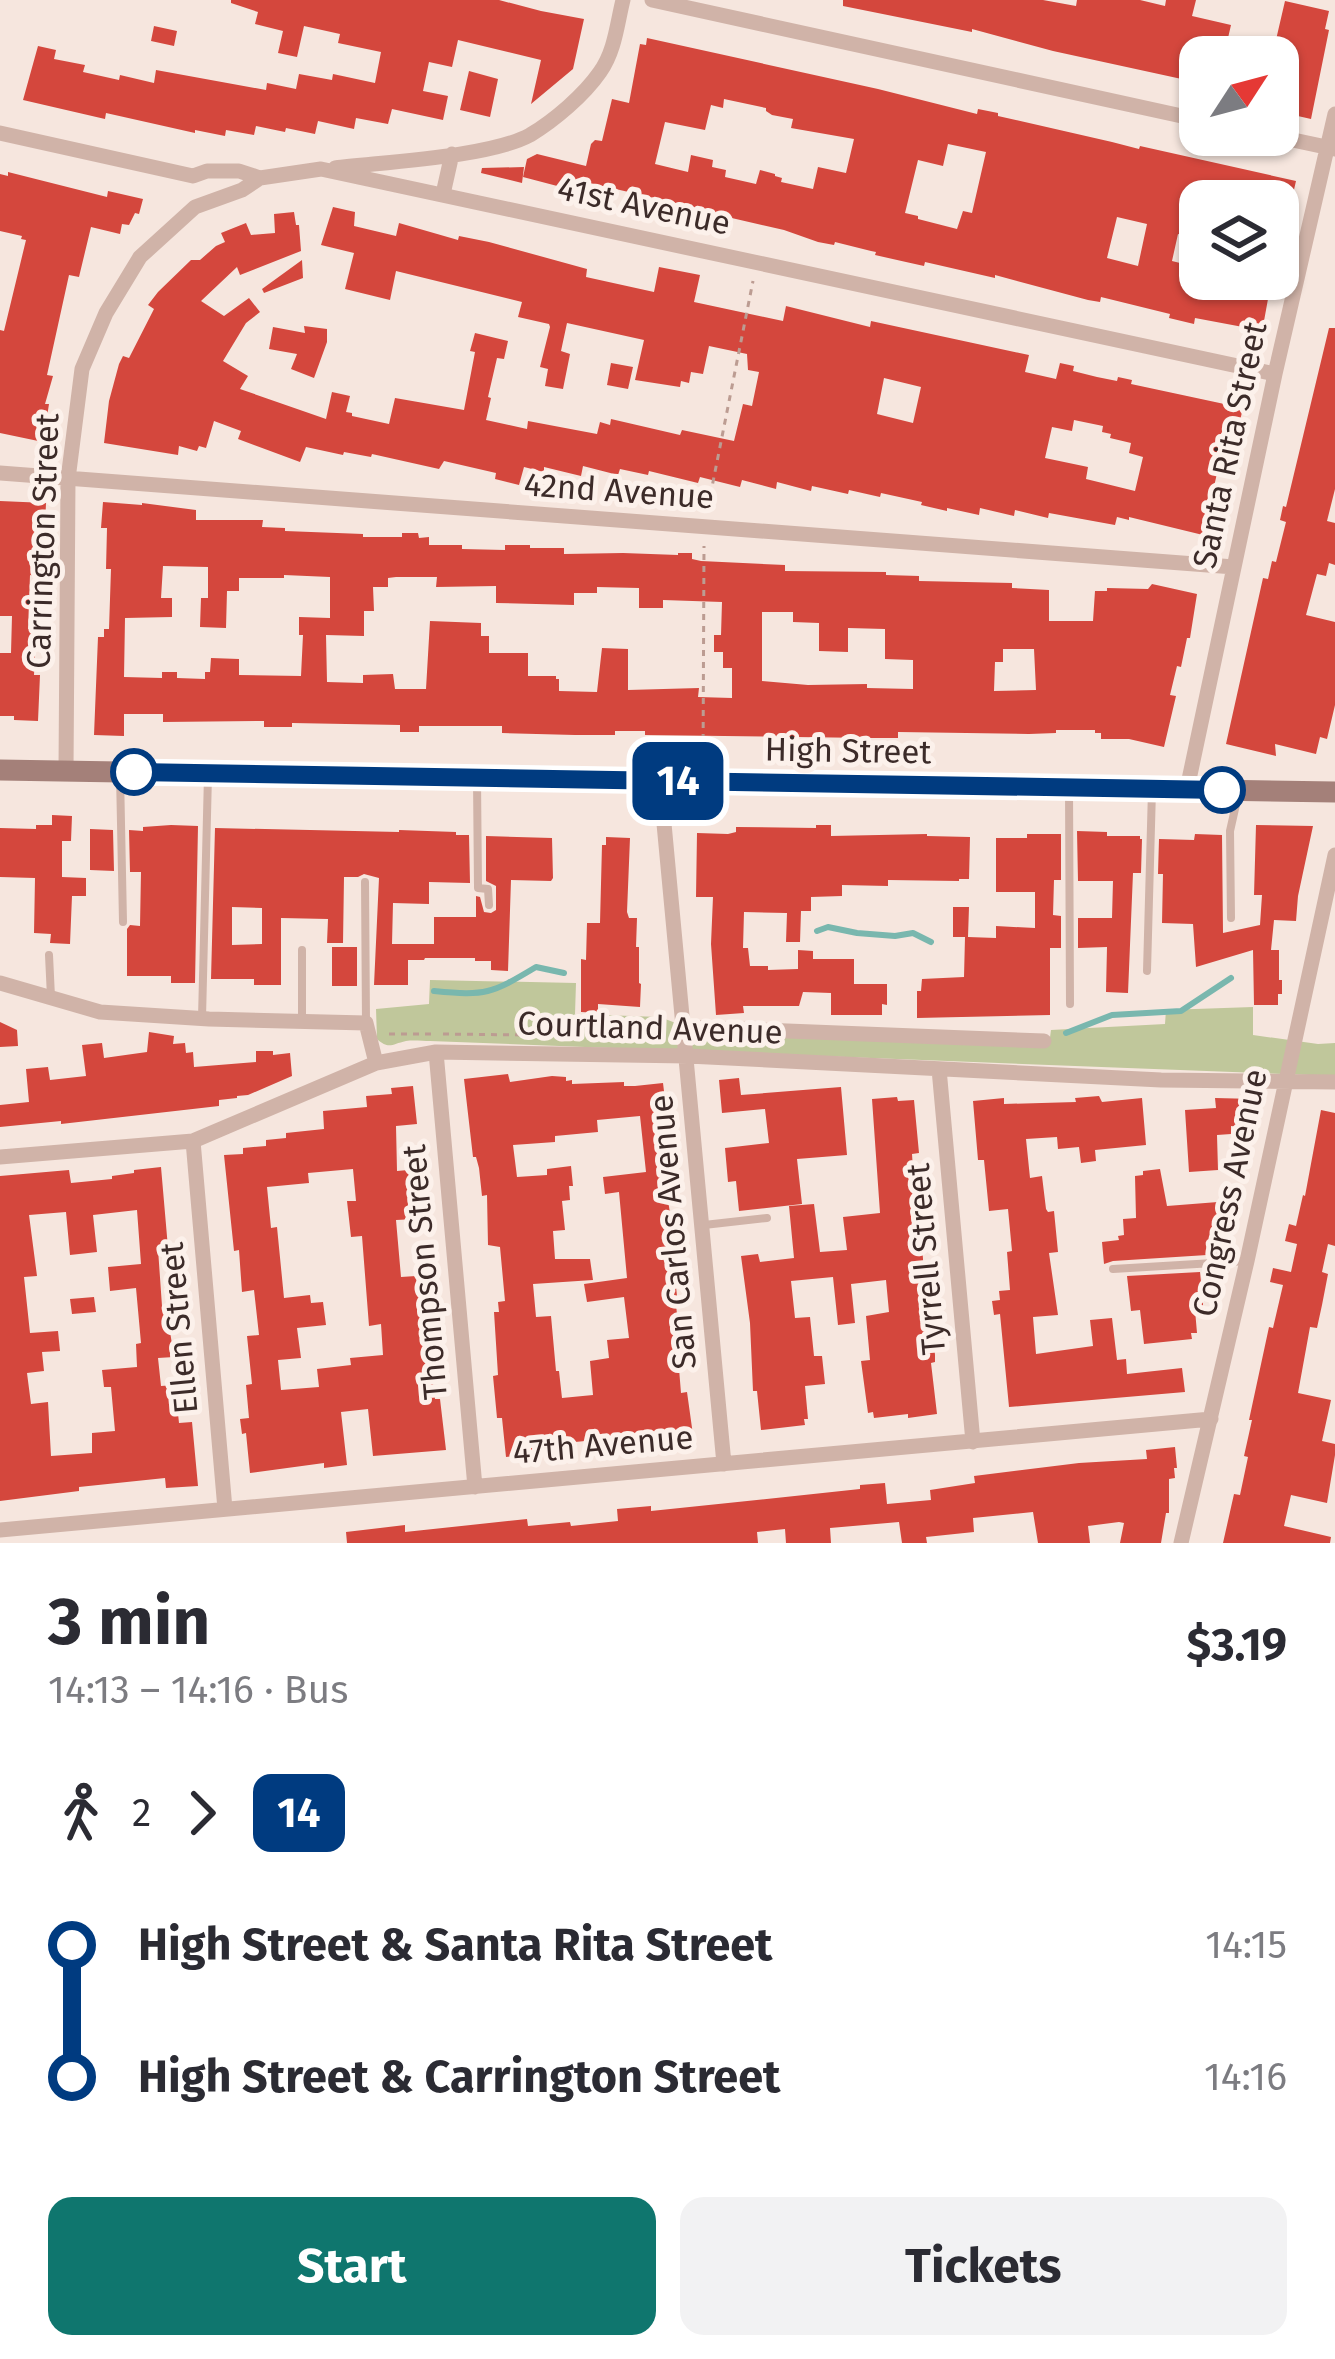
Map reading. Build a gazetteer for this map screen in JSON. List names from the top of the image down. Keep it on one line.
{"streets":{"main road":["High Street"],"street":["41st Avenue","Santa Rita Street","42nd Avenue","Carrington Street","Courtland Avenue","Congress Avenue","San Carlos Avenue","Tyrrell Street","Thompson Street","Ellen Street","47th Avenue"]},"crossings":[["41st Avenue","Santa Rita Street"],["41st Avenue","Carrington Street"],["Santa Rita Street","42nd Avenue"],["Santa Rita Street","High Street"],["42nd Avenue","Carrington Street"],["Carrington Street","High Street"],["High Street","San Carlos Avenue"],["Courtland Avenue","Congress Avenue"],["Courtland Avenue","San Carlos Avenue"],["Courtland Avenue","Tyrrell Street"],["Courtland Avenue","Thompson Street"],["Courtland Avenue","Ellen Street"],["Congress Avenue","47th Avenue"],["San Carlos Avenue","47th Avenue"],["Tyrrell Street","47th Avenue"],["Thompson Street","47th Avenue"],["Ellen Street","47th Avenue"]],"lines":["bus line 14"],"north":"top right","page":{"on_map":"14","heading":["3 min","14:13 – 14:16 · Bus","$3.19"],"legs":["2","14"],"list":[{"name":"High Street & Santa Rita Street","value":"14:15"},{"name":"High Street & Carrington Street","value":"14:16"}],"buttons":["Start","Tickets"]}}
